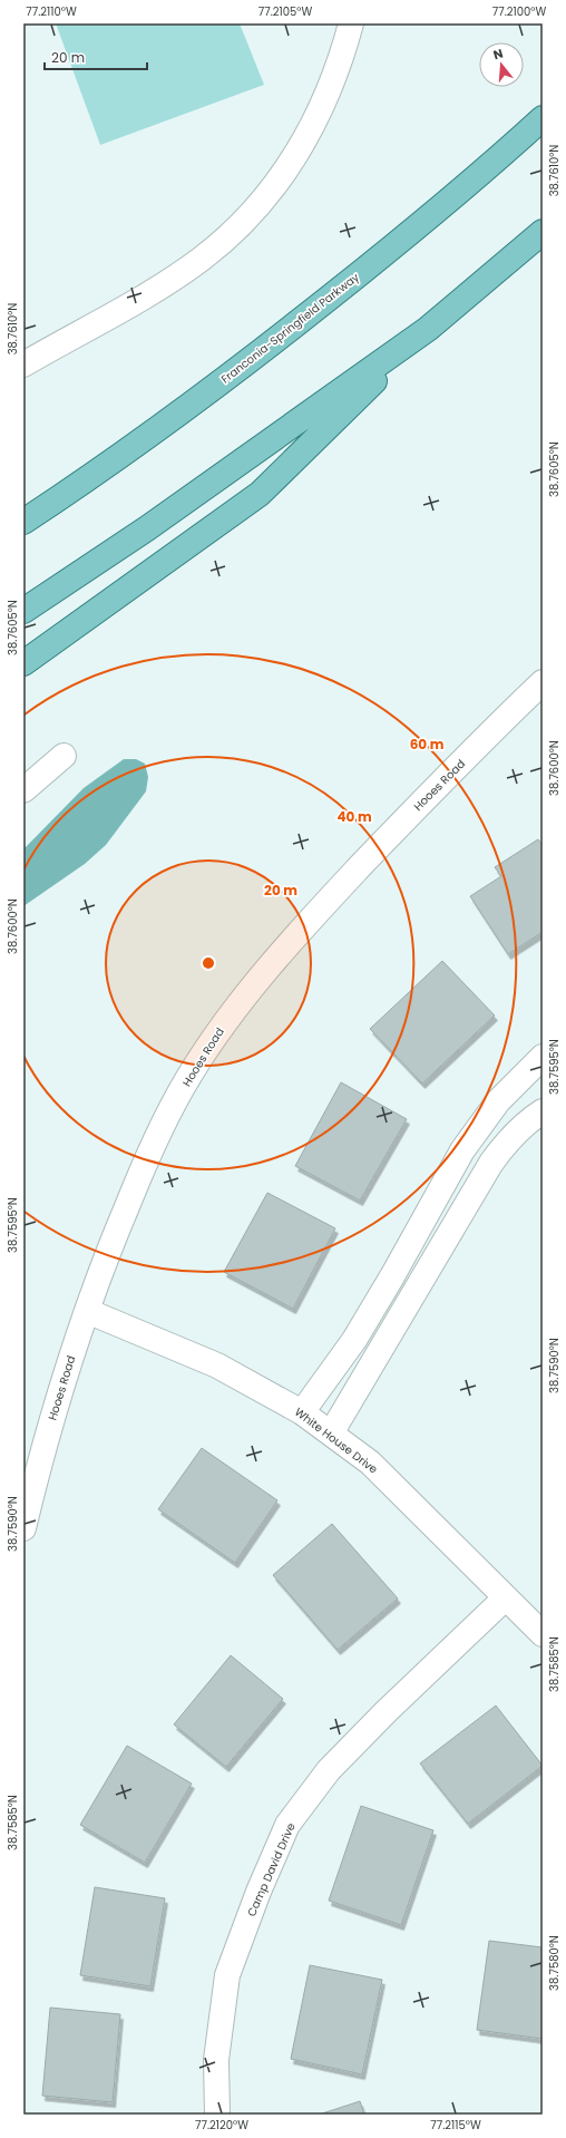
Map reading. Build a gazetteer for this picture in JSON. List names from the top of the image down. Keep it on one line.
{"streets":{"main road":["Franconia-Springfield Parkway"],"street":["Hooes Road","White House Drive","Camp David Drive"]},"crossings":[["Hooes Road","White House Drive"],["White House Drive","Camp David Drive"]],"scale_bar":"20 m","north":"top","coordinates":["77.2110°W","77.2105°W","77.2100°W","38.7610°N","38.7605°N","38.7600°N","38.7595°N","38.7590°N","38.7585°N","38.7580°N","77.2120°W","77.2115°W"],"rings":["60 m","40 m","20 m"]}
